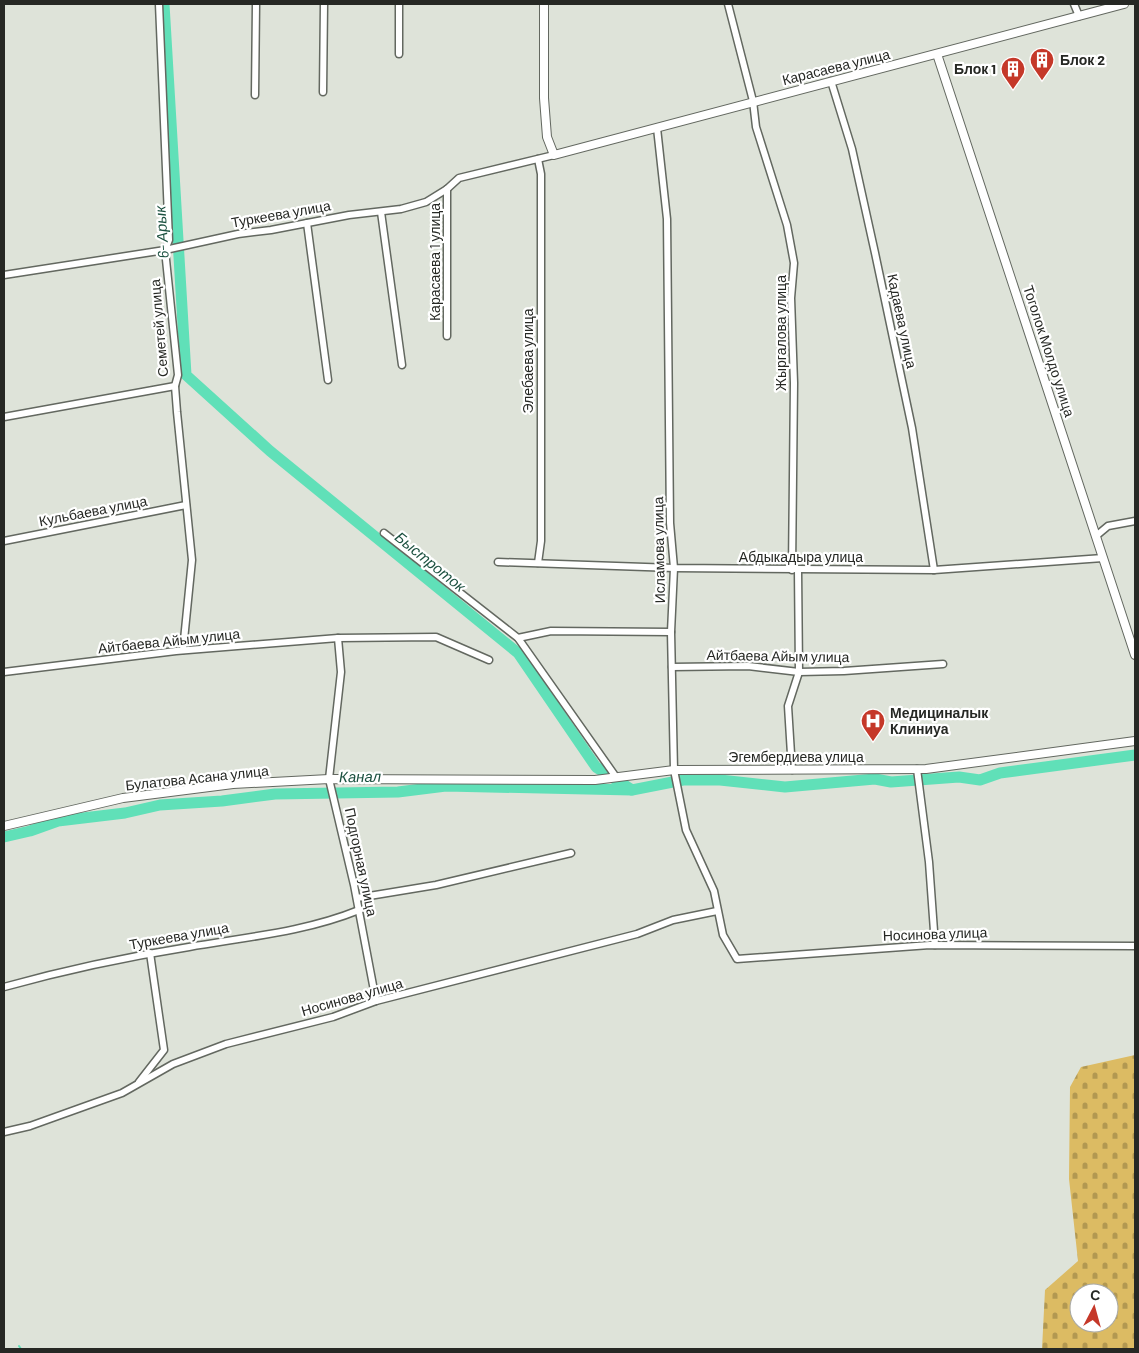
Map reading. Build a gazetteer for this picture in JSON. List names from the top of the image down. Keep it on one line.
{"streets":{"street":["Карасаева улица","Туркеева улица","Карасаева 1 улица","Кадаева улица","Семетей улица","Жыргалова улица","Тоголок Молдо улица","Элебаева улица","Кульбаева улица","Исламова улица","Абдыкадыра улица","Айтбаева Айым улица","Эгембердиева улица","Булатова Асана улица","Подгорная улица","Носинова улица"]},"crossings":[["Карасаева улица","Туркеева улица"],["Карасаева улица","Кадаева улица"],["Карасаева улица","Жыргалова улица"],["Карасаева улица","Тоголок Молдо улица"],["Карасаева улица","Исламова улица"],["Туркеева улица","Карасаева 1 улица"],["Туркеева улица","Семетей улица"],["Туркеева улица","Элебаева улица"],["Туркеева улица","Подгорная улица"],["Кадаева улица","Абдыкадыра улица"],["Семетей улица","Кульбаева улица"],["Семетей улица","Айтбаева Айым улица"],["Жыргалова улица","Абдыкадыра улица"],["Жыргалова улица","Айтбаева Айым улица"],["Жыргалова улица","Эгембердиева улица"],["Тоголок Молдо улица","Абдыкадыра улица"],["Элебаева улица","Абдыкадыра улица"],["Исламова улица","Абдыкадыра улица"],["Исламова улица","Айтбаева Айым улица"],["Исламова улица","Эгембердиева улица"],["Исламова улица","Носинова улица"],["Айтбаева Айым улица","Подгорная улица"],["Эгембердиева улица","Булатова Асана улица"],["Булатова Асана улица","Подгорная улица"],["Подгорная улица","Носинова улица"]],"water":["6- Арык","Быстроток","Канал"],"places":{"building":["Блок 2","Блок 1"],"hospital":["Медициналык Клиниуа"]},"north":"top"}
